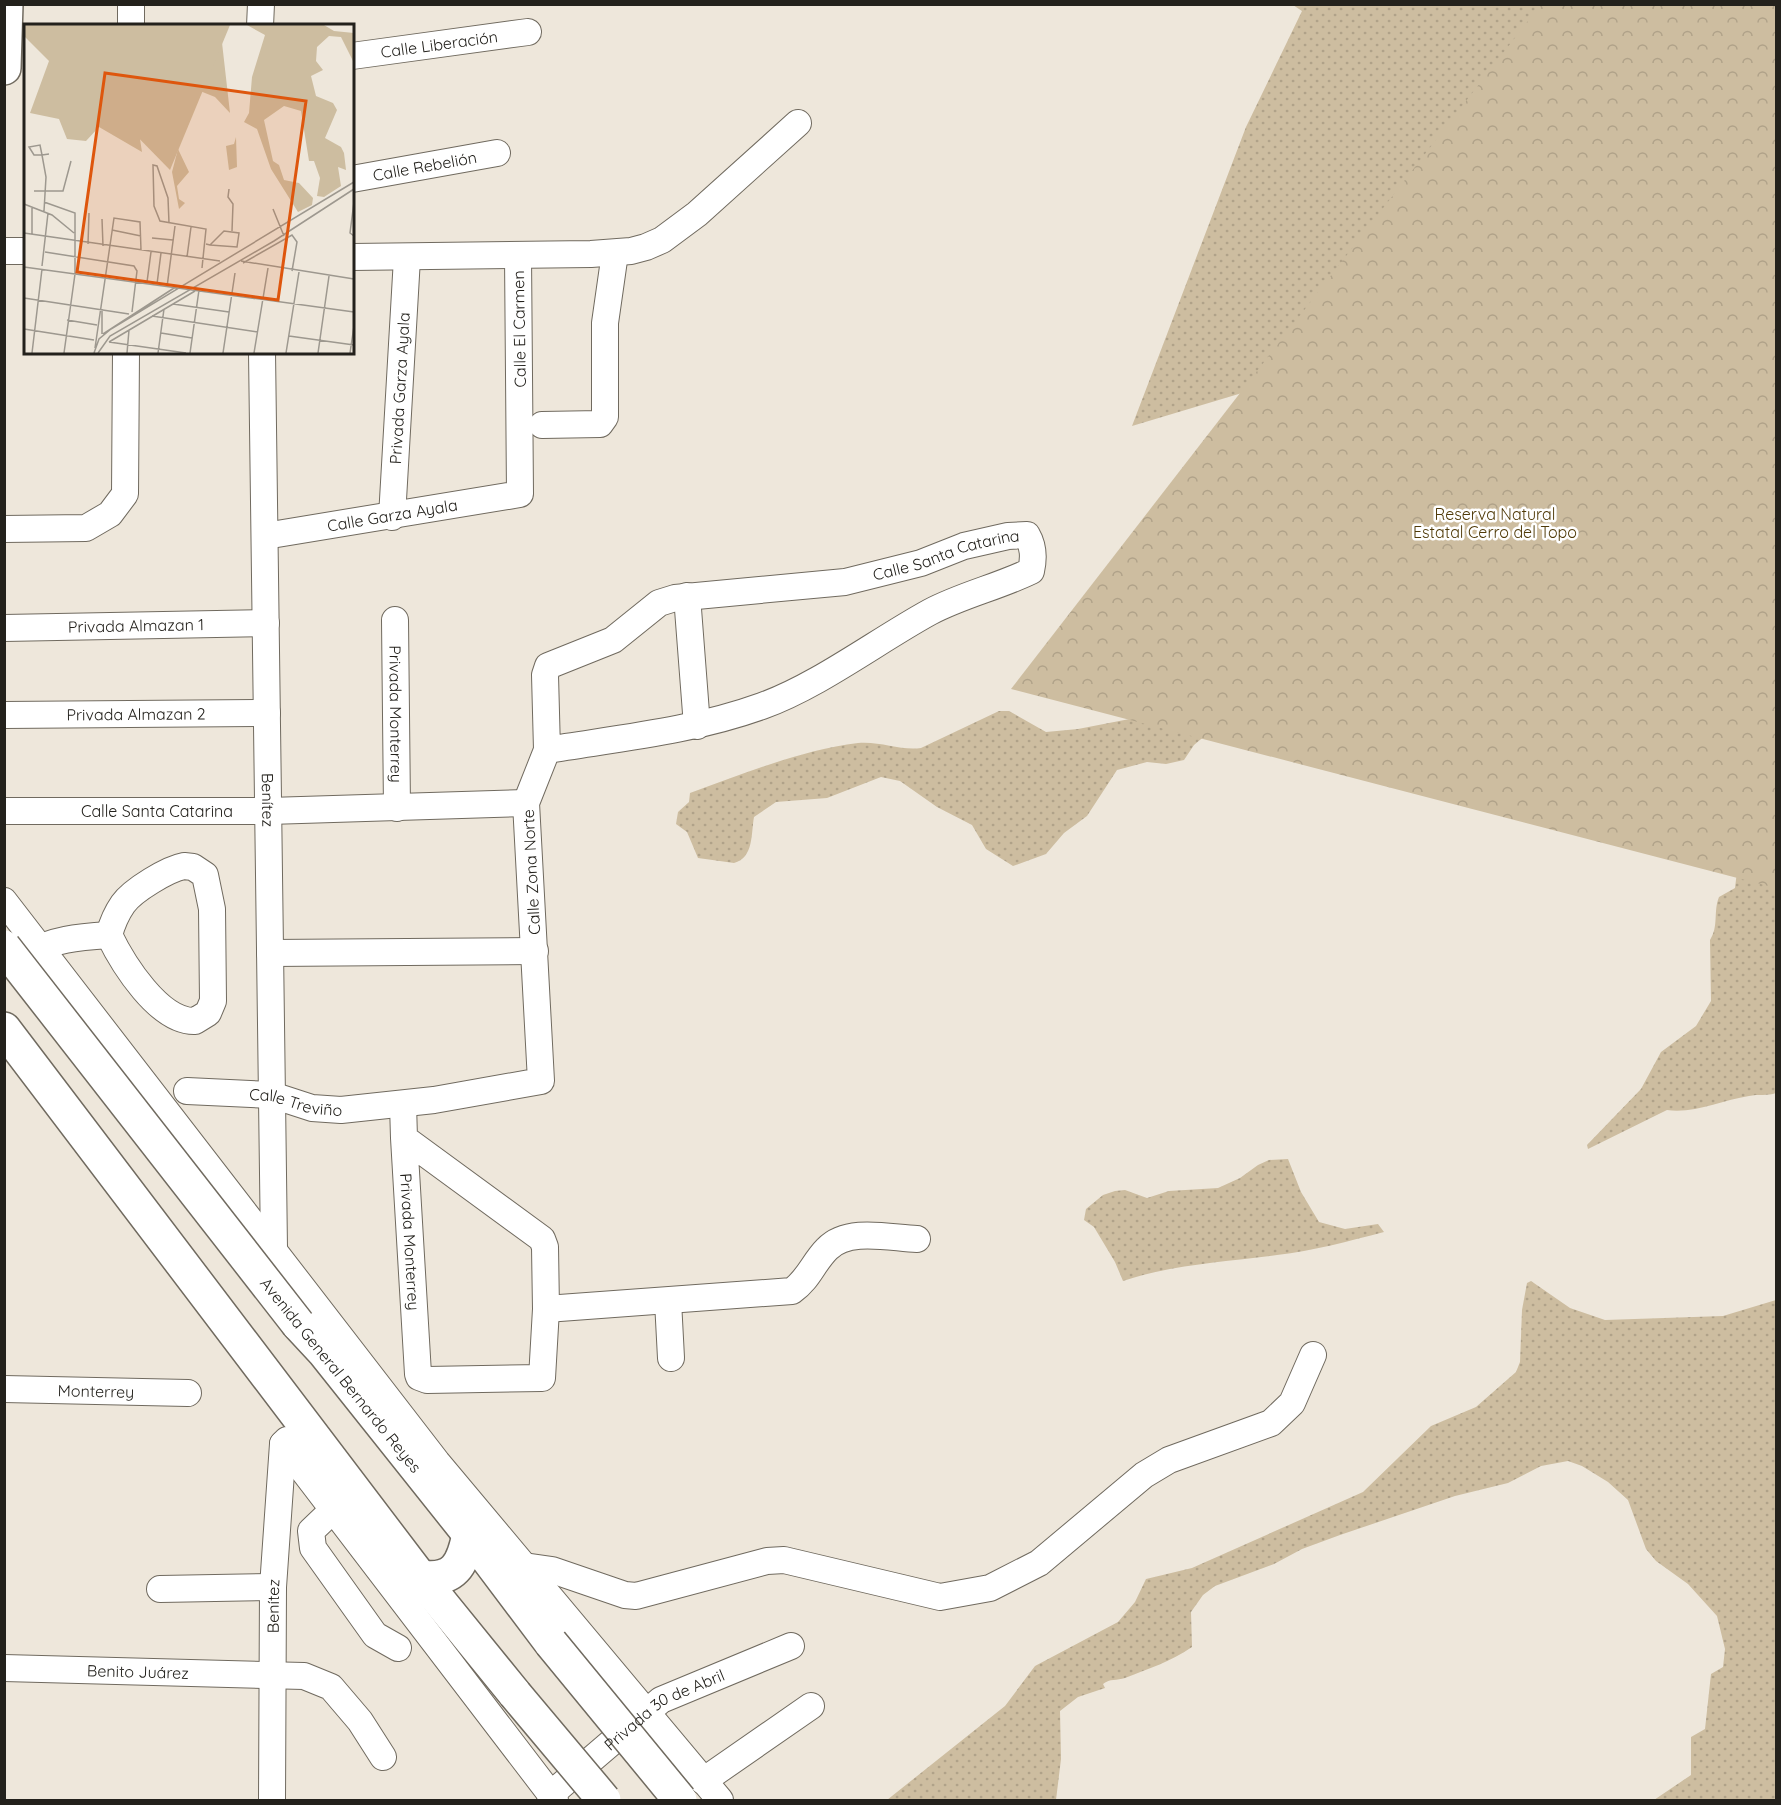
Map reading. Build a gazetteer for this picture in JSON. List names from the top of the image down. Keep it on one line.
{"streets":{"main road":["Avenida General Bernardo Reyes"],"street":["Calle Liberación","Calle Rebelión","Calle El Carmen","Privada Garza Ayala","Calle Garza Ayala","Calle Santa Catarina","Privada Almazan 1","Privada Almazan 2","Privada Monterrey","Benítez","Calle Zona Norte","Calle Treviño","Monterrey","Benito Juárez","Privada 30 de Abril"]},"crossings":[["Calle El Carmen","Privada Garza Ayala"],["Calle El Carmen","Calle Garza Ayala"],["Privada Garza Ayala","Calle Garza Ayala"],["Calle Garza Ayala","Benítez"],["Calle Santa Catarina","Privada Monterrey"],["Calle Santa Catarina","Benítez"],["Calle Santa Catarina","Calle Zona Norte"],["Privada Almazan 1","Benítez"],["Privada Almazan 2","Benítez"],["Privada Monterrey","Calle Treviño"],["Benítez","Calle Treviño"],["Benítez","Benito Juárez"],["Calle Zona Norte","Calle Treviño"]],"parks":["Reserva Natural Estatal Cerro del Topo"]}
